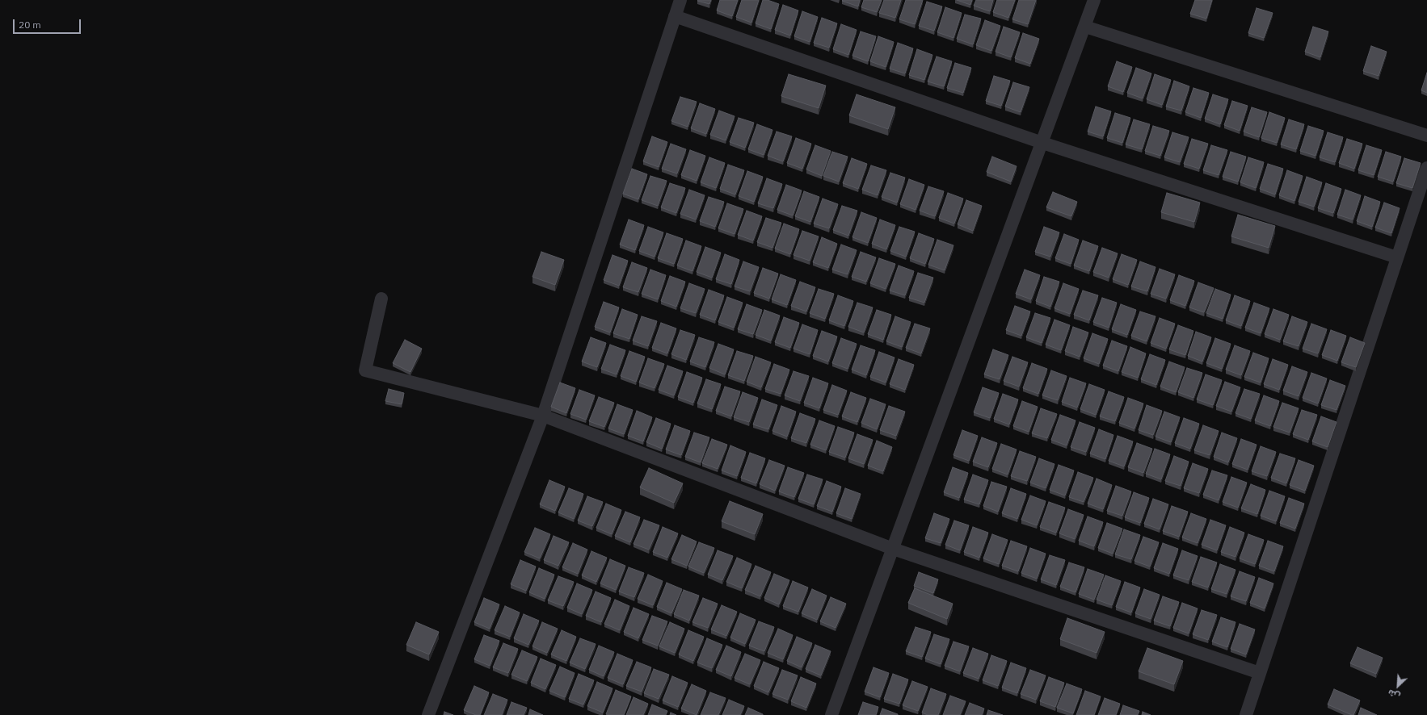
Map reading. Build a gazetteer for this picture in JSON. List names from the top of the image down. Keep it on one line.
{"scale_bar":"20 m","north":"bottom left"}
